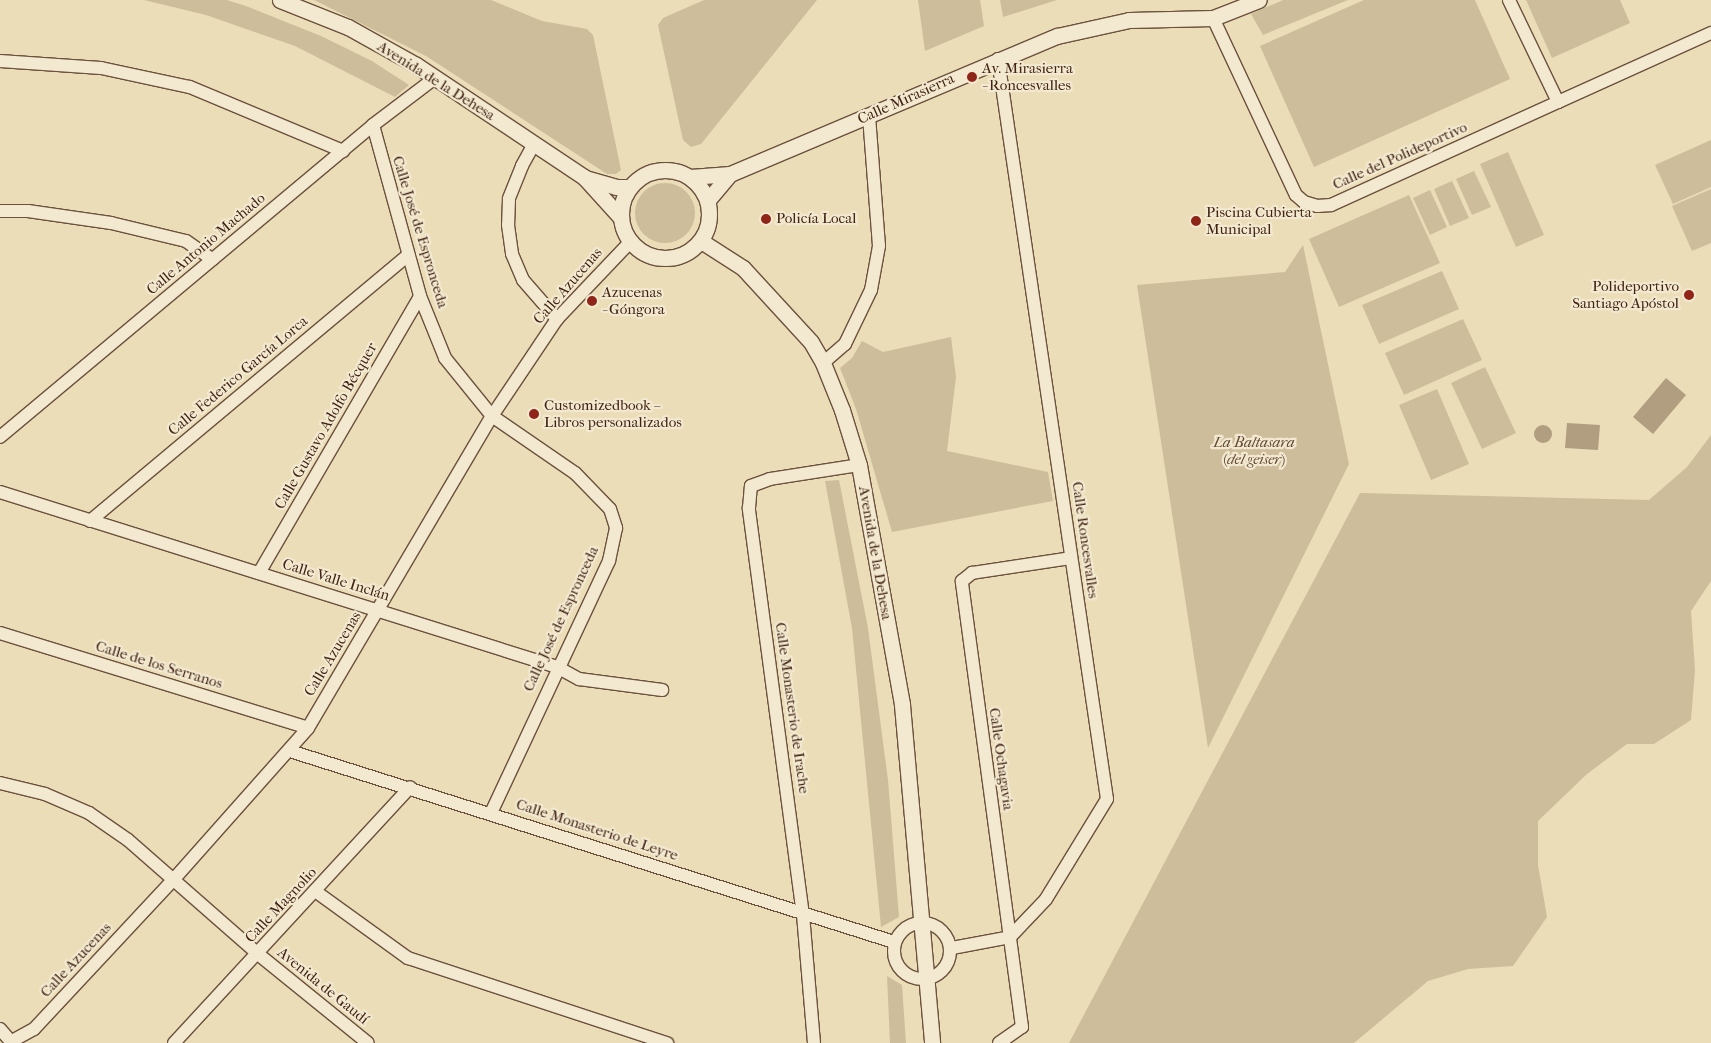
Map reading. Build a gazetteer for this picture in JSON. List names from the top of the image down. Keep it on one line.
{"streets":{"street":["Avenida de la Dehesa","Calle Mirasierra","Calle del Polideportivo","Calle José de Espronceda","Calle Antonio Machado","Calle Azucenas","Calle Federico García Lorca","Calle Gustavo Adolfo Bécquer","Calle Roncesvalles","Calle Valle Inclán","Calle de los Serranos","Calle Monasterio de Irache","Calle Ochagavia","Calle Monasterio de Leyre","Calle Magnolio","Avenida de Gaudí"]},"crossings":[["Avenida de la Dehesa","Calle Mirasierra"],["Avenida de la Dehesa","Calle Antonio Machado"],["Avenida de la Dehesa","Calle Azucenas"],["Avenida de la Dehesa","Calle Monasterio de Irache"],["Calle Mirasierra","Calle del Polideportivo"],["Calle Mirasierra","Calle Azucenas"],["Calle Mirasierra","Calle Roncesvalles"],["Calle José de Espronceda","Calle Antonio Machado"],["Calle José de Espronceda","Calle Azucenas"],["Calle José de Espronceda","Calle Federico García Lorca"],["Calle José de Espronceda","Calle Gustavo Adolfo Bécquer"],["Calle José de Espronceda","Calle Valle Inclán"],["Calle José de Espronceda","Calle Monasterio de Leyre"],["Calle Azucenas","Calle Valle Inclán"],["Calle Azucenas","Calle de los Serranos"],["Calle Azucenas","Calle Monasterio de Leyre"],["Calle Azucenas","Avenida de Gaudí"],["Calle Federico García Lorca","Calle Valle Inclán"],["Calle Gustavo Adolfo Bécquer","Calle Valle Inclán"],["Calle Roncesvalles","Calle Ochagavia"],["Calle Monasterio de Irache","Calle Monasterio de Leyre"],["Calle Monasterio de Leyre","Calle Magnolio"],["Calle Magnolio","Avenida de Gaudí"]],"parks":["La Baltasara (del geiser)"],"places":["Av. Mirasierra - Roncesvalles","Policía Local","Piscina Cubierta Municipal","Polideportivo Santiago Apóstol","Azucenas - Góngora","Customizedbook – Libros personalizados"]}
